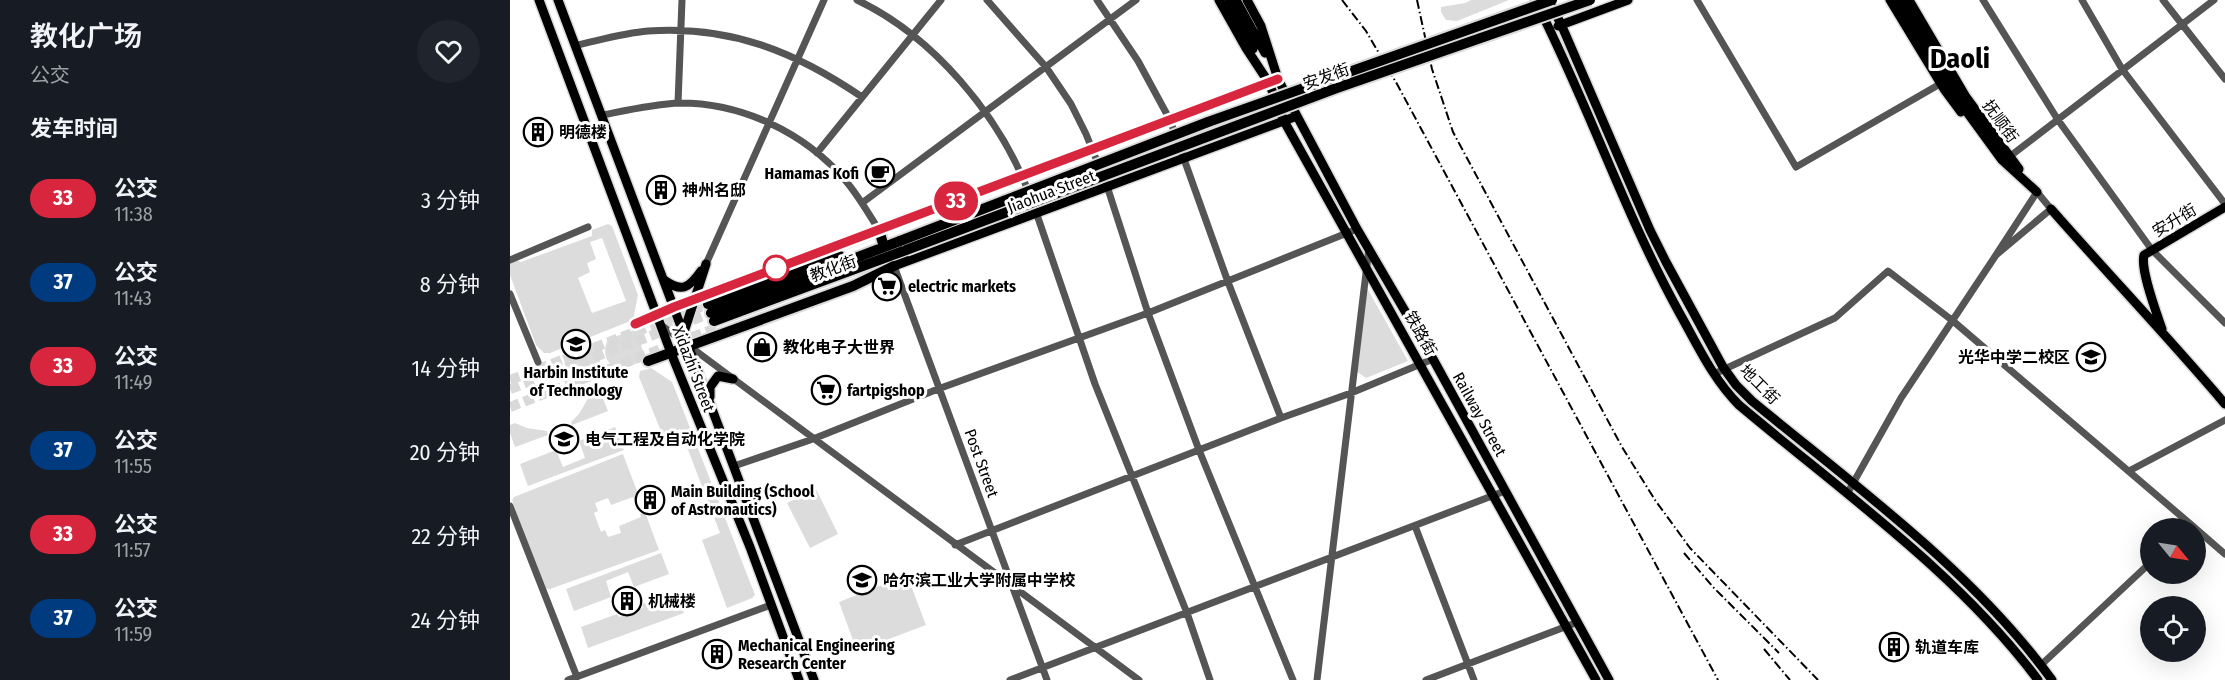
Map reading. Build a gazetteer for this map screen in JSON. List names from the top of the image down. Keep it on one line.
{"streets":{"highway":["安发街","Jiaohua Street","教化街"],"main road":["抚顺街","安升街","铁路街","Xidazhi Street","地工街","Railway Street"],"street":["Post Street"]},"crossings":[["安发街","教化街"],["安发街","地工街"],["Jiaohua Street","教化街"],["Jiaohua Street","铁路街"],["Jiaohua Street","Xidazhi Street"],["Jiaohua Street","Railway Street"],["Jiaohua Street","Post Street"],["教化街","Post Street"],["铁路街","Railway Street"],["Xidazhi Street","Post Street"]],"districts":["Daoli"],"places":{"building":["明德楼","神州名邸","Main Building (School of Astronautics)","机械楼","轨道车库","Mechanical Engineering Research Center"],"cafe":["Hamamas Kofi"],"supermarket":["electric markets","fartpigshop"],"school or university":["Harbin Institute of Technology","光华中学二校区","电气工程及自动化学院","哈尔滨工业大学附属中学校"],"shop":["教化电子大世界"]},"lines":["bus line 33"],"north":"bottom right","page":{"heading":[["教化广场","公交"],"发车时间"],"on_map":"33","list":[{"mark":"33","name":"公交","note":"11:38","value":"3 分钟"},{"mark":"37","name":"公交","note":"11:43","value":"8 分钟"},{"mark":"33","name":"公交","note":"11:49","value":"14 分钟"},{"mark":"37","name":"公交","note":"11:55","value":"20 分钟"},{"mark":"33","name":"公交","note":"11:57","value":"22 分钟"},{"mark":"37","name":"公交","note":"11:59","value":"24 分钟"}]}}
